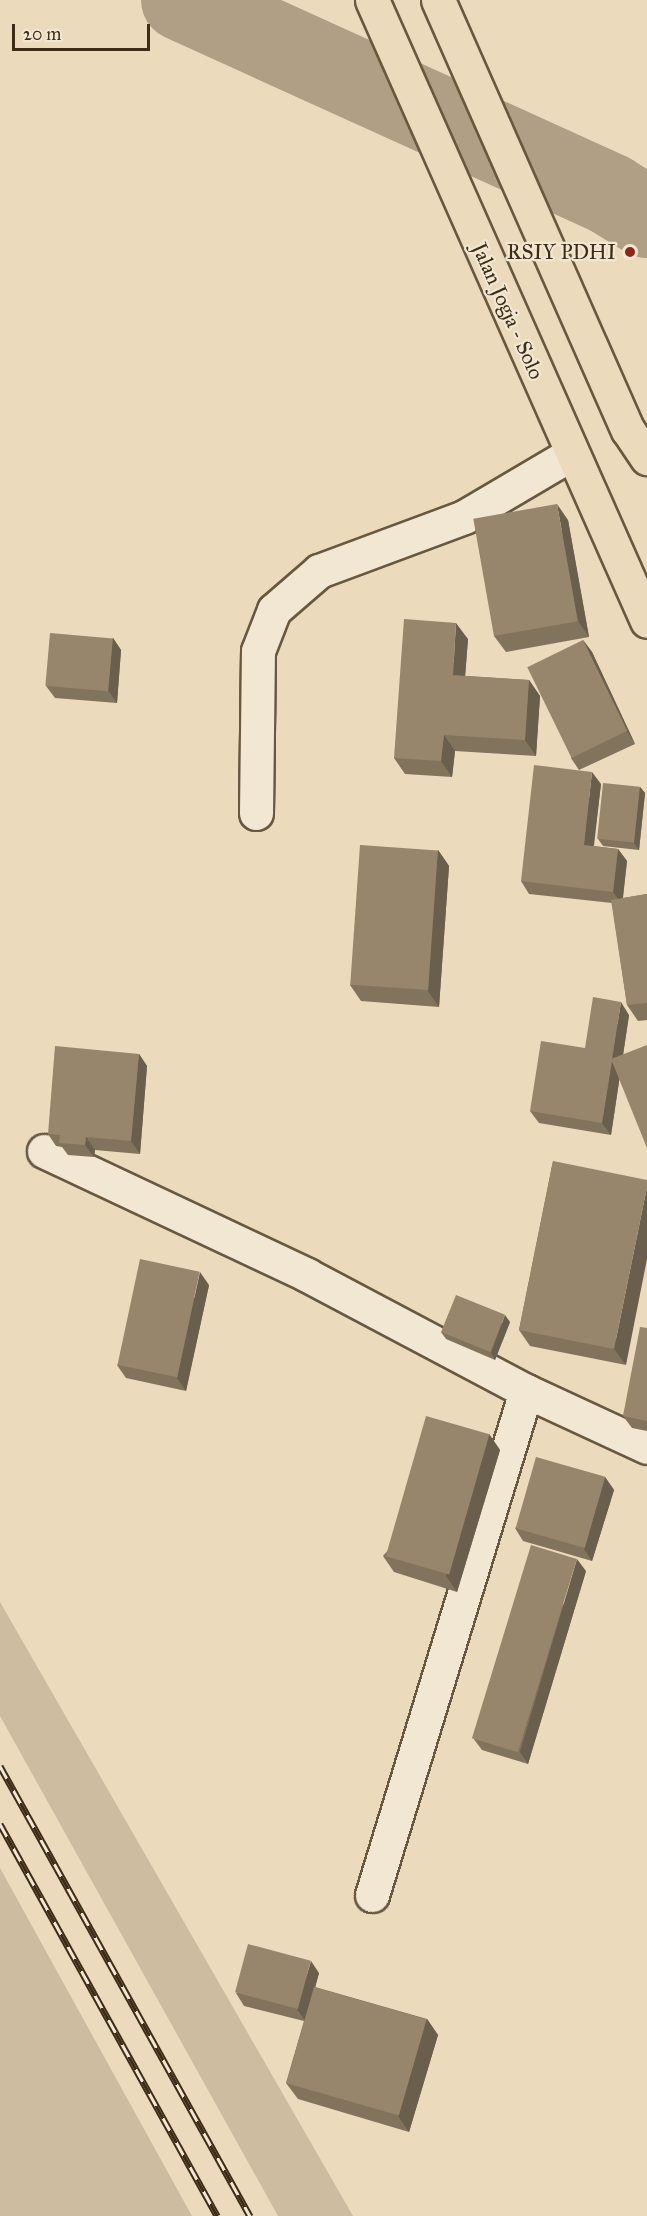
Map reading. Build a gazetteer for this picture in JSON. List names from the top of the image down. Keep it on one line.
{"streets":{"highway":["Jalan Jogja - Solo"]},"places":["RSIY PDHI"],"scale_bar":"20 m"}
